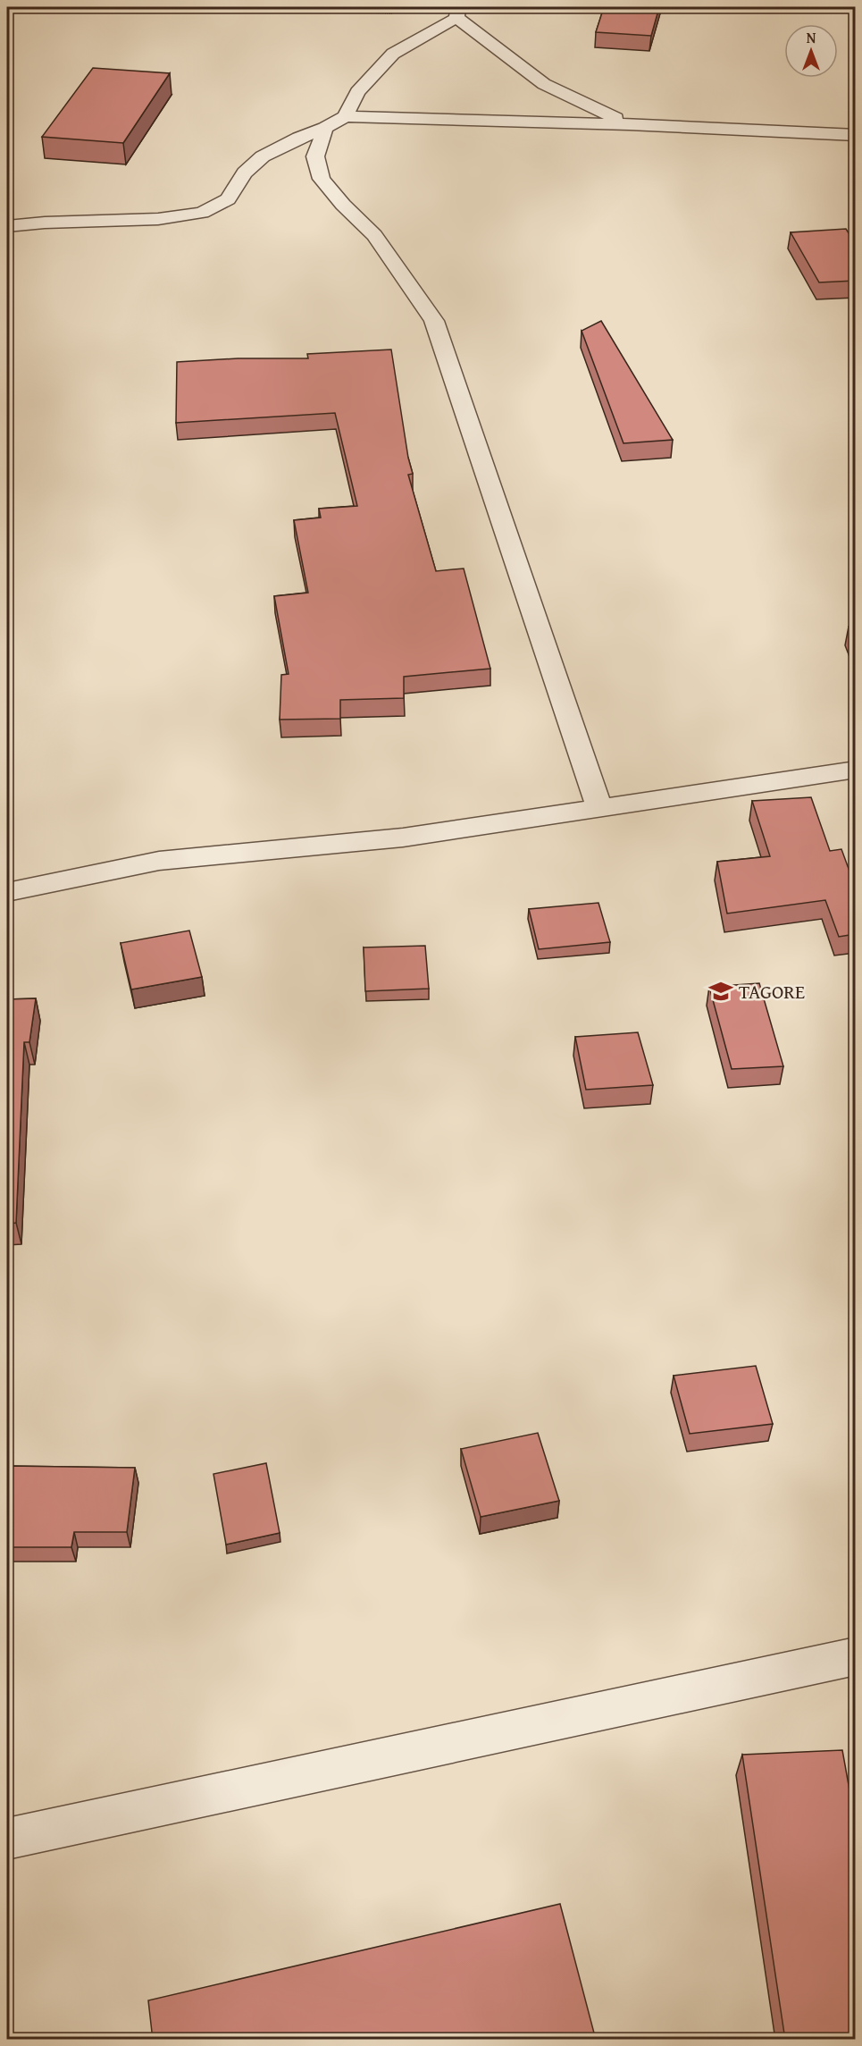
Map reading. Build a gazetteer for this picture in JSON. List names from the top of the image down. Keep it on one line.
{"places":{"school or university":["TAGORE"]},"north":"top"}
